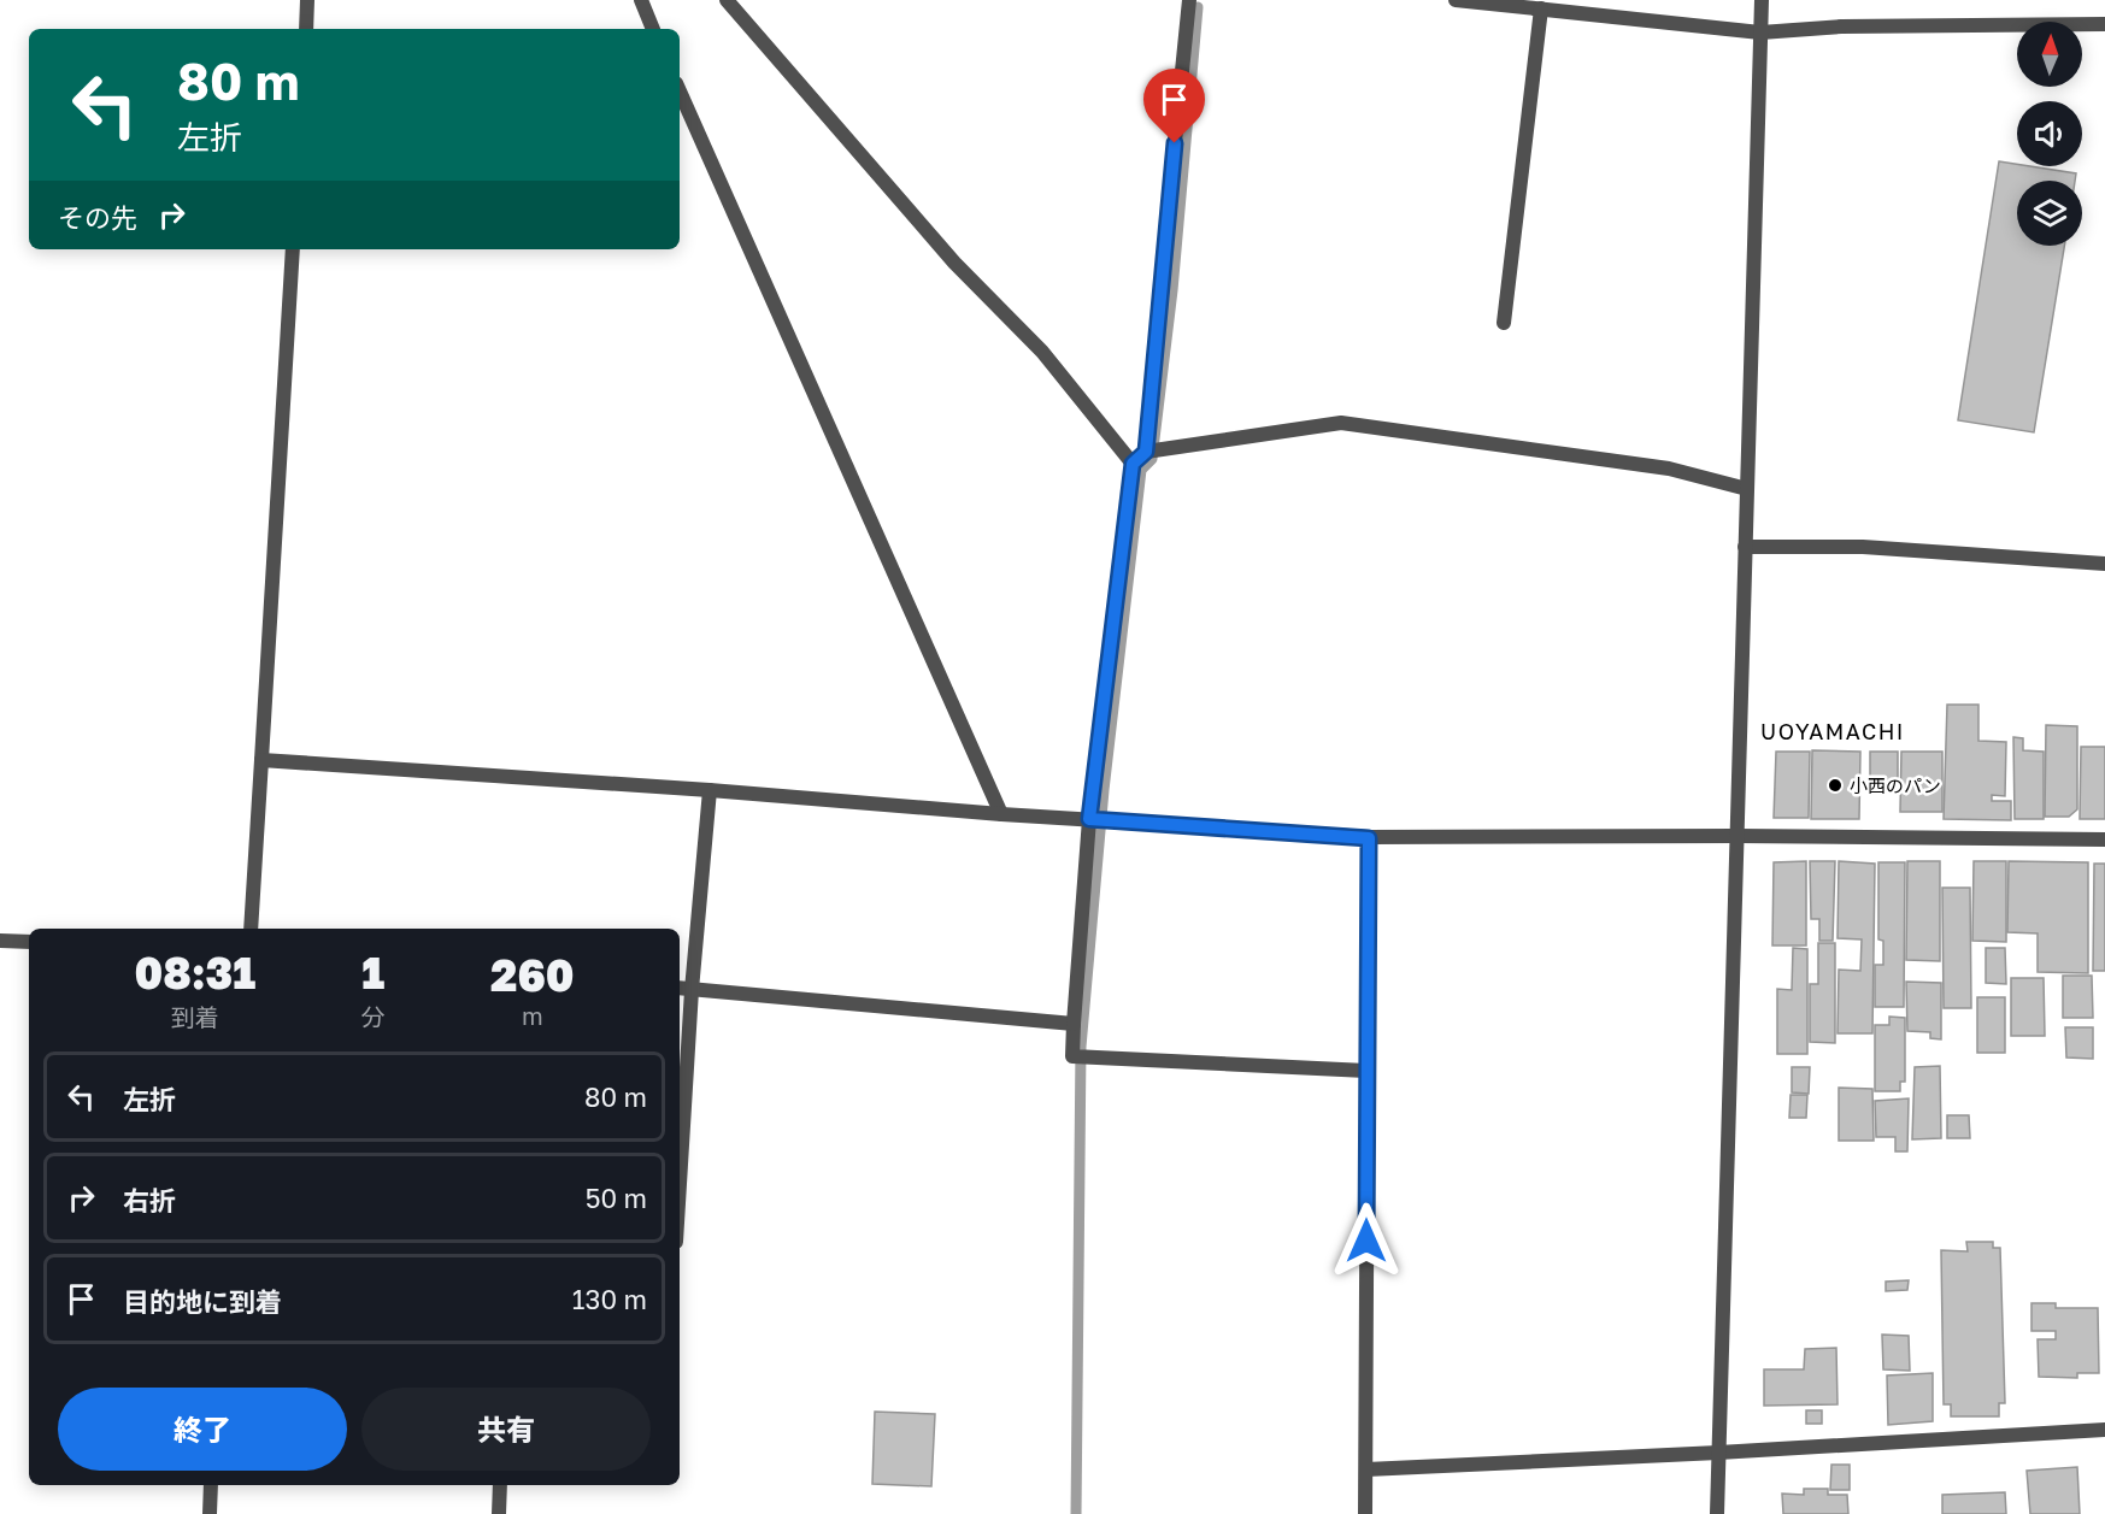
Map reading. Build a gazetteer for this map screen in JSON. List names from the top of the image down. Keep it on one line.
{"districts":["UOYAMACHI"],"places":["小西のパン"],"north":"top","page":{"turn":["80 m","左折"],"then":"その先","eta":["08:31","到着","1","分","260","m"],"list":[{"name":"左折","value":"80 m"},{"name":"右折","value":"50 m"},{"name":"目的地に到着","value":"130 m"}],"buttons":["終了","共有"]}}
